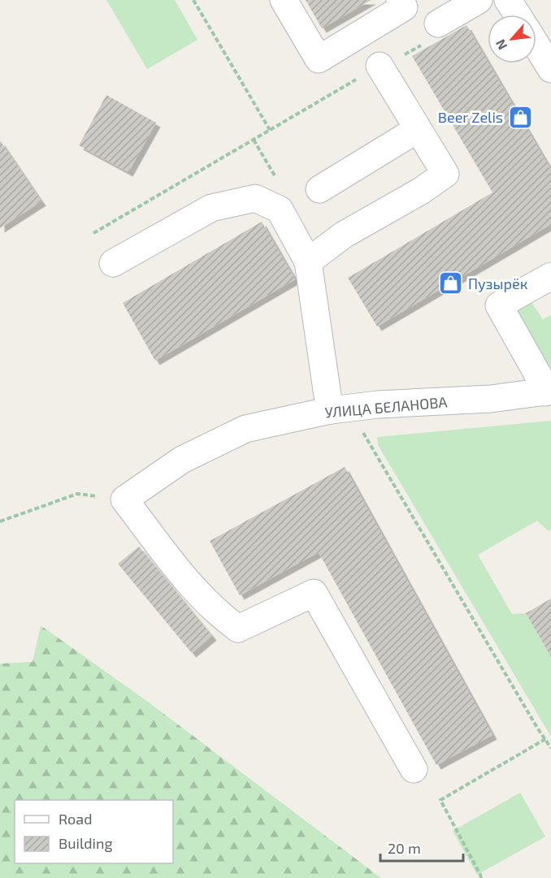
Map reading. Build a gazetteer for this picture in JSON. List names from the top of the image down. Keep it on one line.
{"streets":{"street":["УЛИЦА БЕЛАНОВА"]},"places":{"shop":["Beer Zelis","Пузырёк"]},"legend":["Road","Building"],"scale_bar":"20 m","north":"bottom left"}
